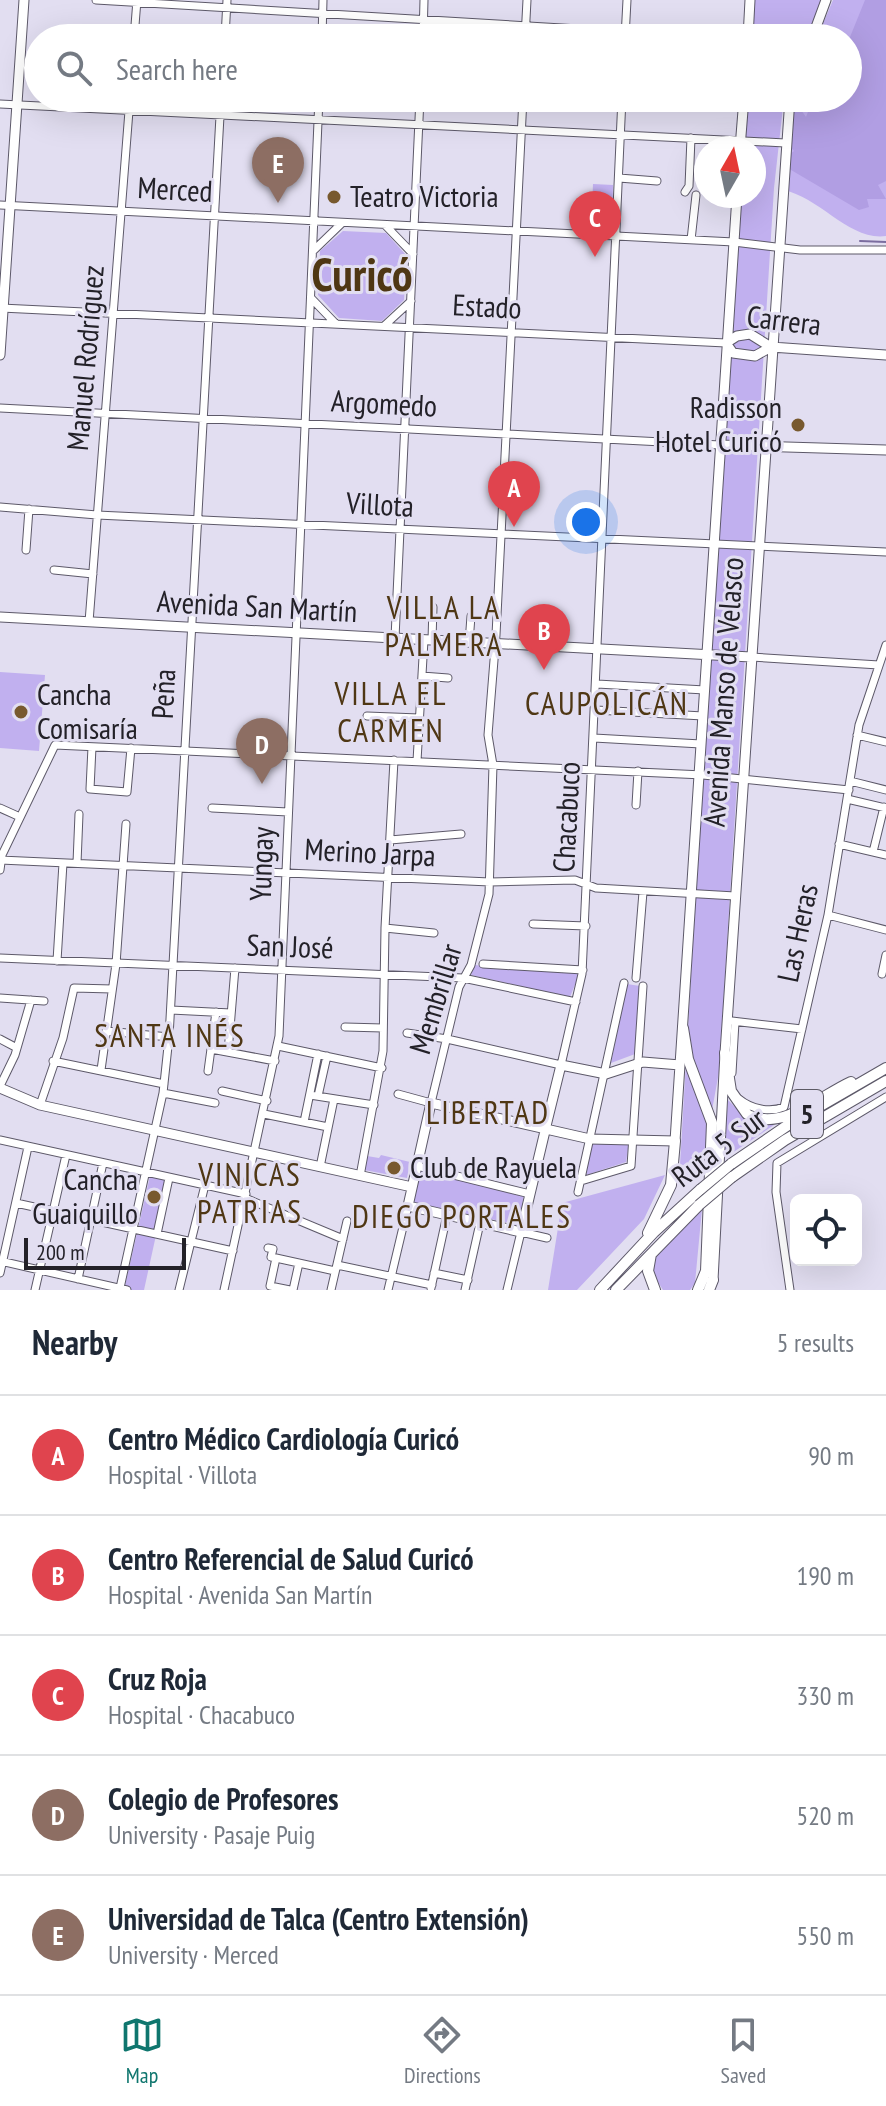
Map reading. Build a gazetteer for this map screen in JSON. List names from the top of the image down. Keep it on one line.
{"streets":{"highway":["5","Ruta 5 Sur"],"main road":["Estado","Carrera","Argomedo","Avenida San Martín","Avenida Manso de Velasco","Chacabuco","Membrillar"],"street":["Merced","Manuel Rodríguez","Villota","Peña","Merino Jarpa","Yungay","Las Heras","San José"]},"crossings":[["Merced","Estado"],["Merced","Manuel Rodríguez"],["Merced","Avenida Manso de Velasco"],["Merced","Peña"],["Merced","Chacabuco"],["Merced","Yungay"],["Estado","Carrera"],["Estado","Manuel Rodríguez"],["Estado","Avenida Manso de Velasco"],["Estado","Peña"],["Estado","Chacabuco"],["Estado","Yungay"],["Carrera","Avenida Manso de Velasco"],["Manuel Rodríguez","Argomedo"],["Manuel Rodríguez","Villota"],["Manuel Rodríguez","Avenida San Martín"],["Argomedo","Avenida Manso de Velasco"],["Argomedo","Peña"],["Argomedo","Chacabuco"],["Argomedo","Yungay"],["Villota","Avenida Manso de Velasco"],["Villota","Peña"],["Villota","Chacabuco"],["Villota","Yungay"],["Avenida San Martín","Avenida Manso de Velasco"],["Avenida San Martín","Peña"],["Avenida San Martín","Chacabuco"],["Avenida San Martín","Yungay"],["Avenida San Martín","Membrillar"],["Avenida Manso de Velasco","Merino Jarpa"],["Avenida Manso de Velasco","Las Heras"],["Peña","Merino Jarpa"],["Peña","San José"],["Chacabuco","Merino Jarpa"],["Chacabuco","San José"],["Merino Jarpa","Yungay"],["Merino Jarpa","Membrillar"],["Yungay","San José"],["San José","Membrillar"]],"districts":["Curicó","VILLA LA PALMERA","VILLA EL CARMEN","CAUPOLICÁN","SANTA INÉS","LIBERTAD","VINICAS PATRIAS","DIEGO PORTALES"],"places":["Teatro Victoria","Radisson Hotel Curicó","Cancha Comisaría","Club de Rayuela","Cancha Guaiquillo"],"scale_bar":"200 m","north":"top","page":{"search":"Search here","pins":["E","C","A","B","D"],"scale":"200 m","heading":["Nearby","5 results"],"list":[{"mark":"A","name":"Centro Médico Cardiología Curicó","note":"Hospital · Villota","value":"90 m"},{"mark":"B","name":"Centro Referencial de Salud Curicó","note":"Hospital · Avenida San Martín","value":"190 m"},{"mark":"C","name":"Cruz Roja","note":"Hospital · Chacabuco","value":"330 m"},{"mark":"D","name":"Colegio de Profesores","note":"University · Pasaje Puig","value":"520 m"},{"mark":"E","name":"Universidad de Talca (Centro Extensión)","note":"University · Merced","value":"550 m"}],"nav":["Map","Directions","Saved"]}}
